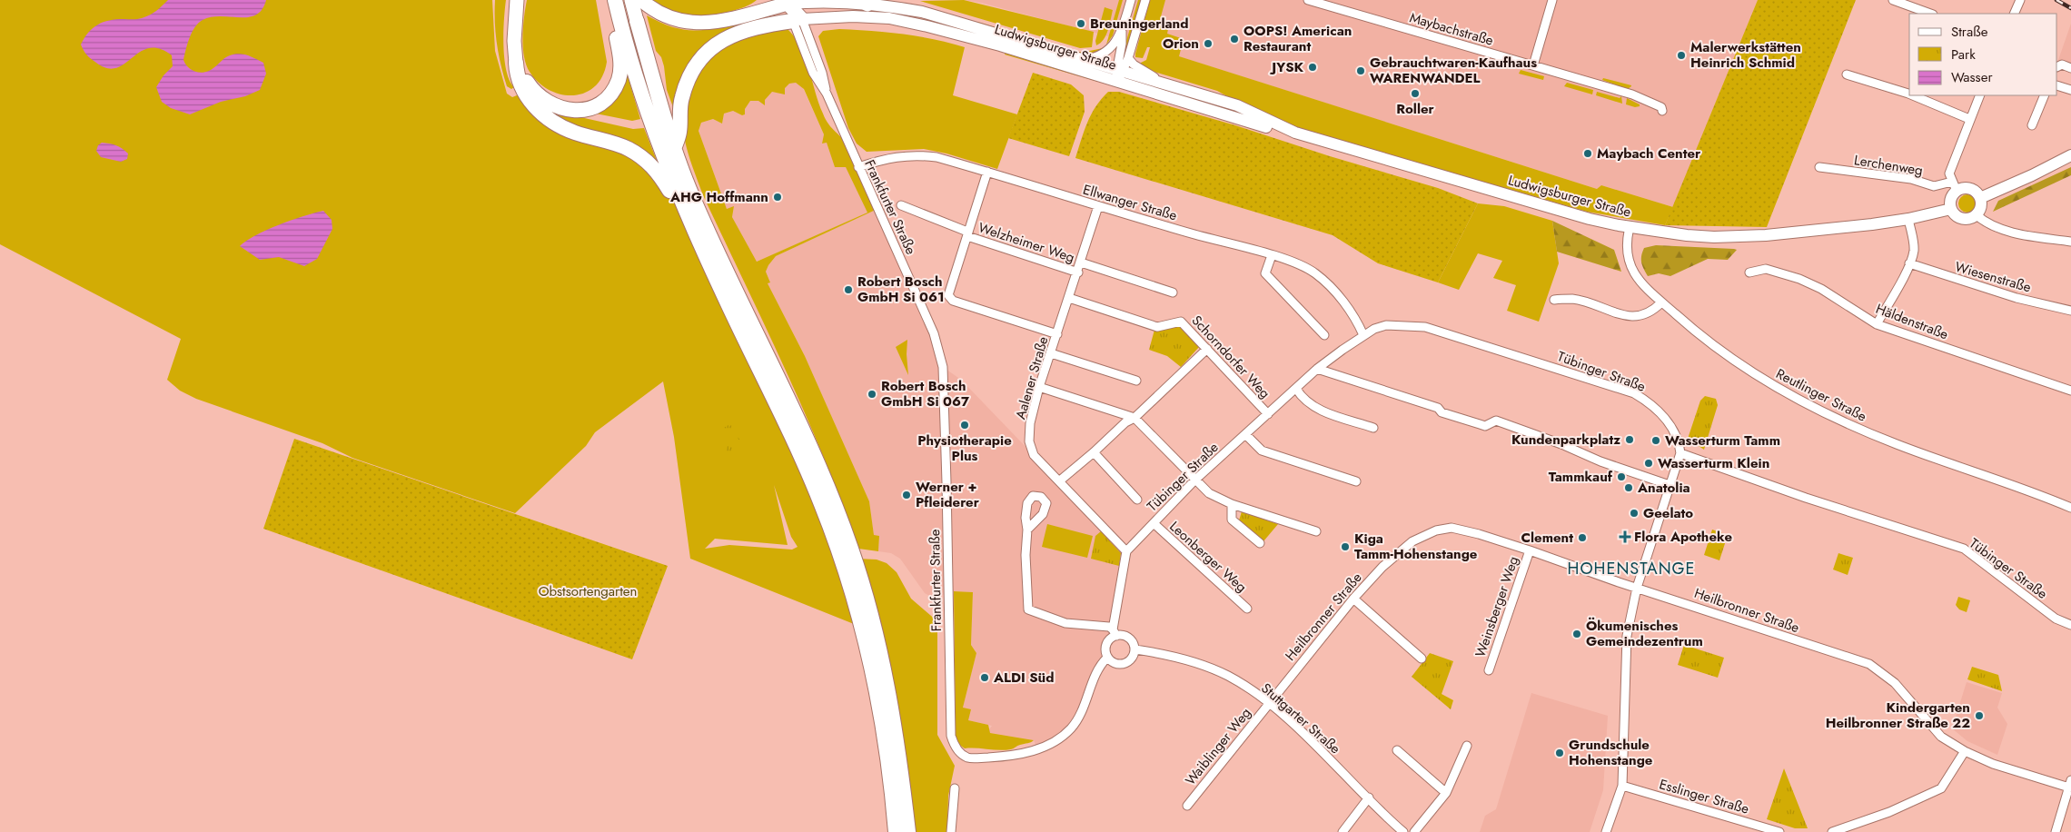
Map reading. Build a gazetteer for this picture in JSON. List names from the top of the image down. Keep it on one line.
{"streets":{"main road":["Ludwigsburger Straße"],"street":["Maybachstraße","Lerchenweg","Ellwanger Straße","Frankfurter Straße","Welzheimer Weg","Wiesenstraße","Häldenstraße","Schorndorfer Weg","Tübinger Straße","Aalener Straße","Reutlinger Straße","Leonberger Weg","Weinsberger Weg","Heilbronner Straße","Stuttgarter Straße","Waiblinger Weg","Esslinger Straße"]},"crossings":[["Ludwigsburger Straße","Lerchenweg"],["Ludwigsburger Straße","Frankfurter Straße"],["Ludwigsburger Straße","Reutlinger Straße"],["Ellwanger Straße","Frankfurter Straße"],["Ellwanger Straße","Tübinger Straße"],["Ellwanger Straße","Aalener Straße"],["Frankfurter Straße","Stuttgarter Straße"],["Welzheimer Weg","Aalener Straße"],["Schorndorfer Weg","Tübinger Straße"],["Schorndorfer Weg","Aalener Straße"],["Tübinger Straße","Aalener Straße"],["Tübinger Straße","Leonberger Weg"],["Weinsberger Weg","Heilbronner Straße"],["Heilbronner Straße","Stuttgarter Straße"],["Heilbronner Straße","Waiblinger Weg"],["Stuttgarter Straße","Waiblinger Weg"]],"districts":["HOHENSTANGE"],"parks":["Obstsortengarten"],"places":{"other":["Breuningerland","OOPS! American Restaurant","Orion","Malerwerkstätten Heinrich Schmid","JYSK","Gebrauchtwaren-Kaufhaus WARENWANDEL","Roller","Maybach Center","AHG Hoffmann","Robert Bosch GmbH Si 061","Robert Bosch GmbH Si 067","Physiotherapie Plus","Kundenparkplatz","Wasserturm Tamm","Wasserturm Klein","Tammkauf","Anatolia","Werner + Pfleiderer","Geelato","Clement","Kiga Tamm-Hohenstange","Ökumenisches Gemeindezentrum","ALDI Süd","Kindergarten Heilbronner Straße 22","Grundschule Hohenstange"],"health":["Flora Apotheke"]},"legend":["Straße","Park","Wasser"]}
